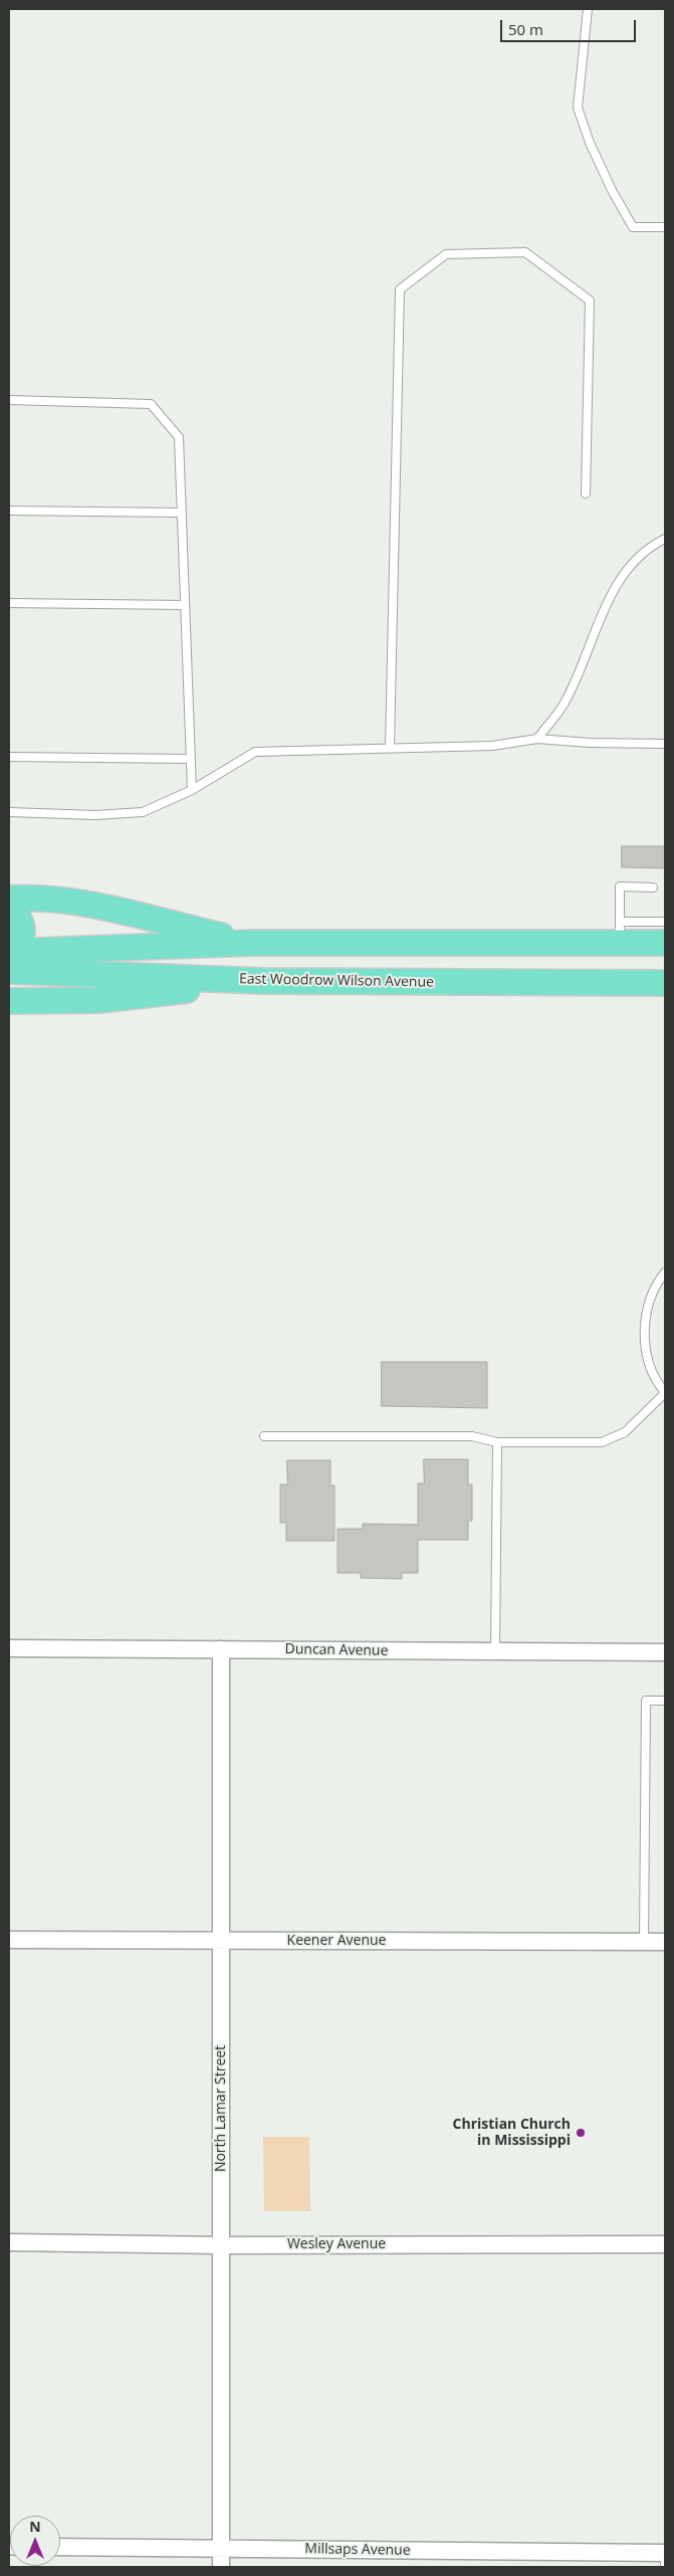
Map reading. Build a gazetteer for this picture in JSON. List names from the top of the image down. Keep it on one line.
{"streets":{"main road":["East Woodrow Wilson Avenue"],"street":["Duncan Avenue","Keener Avenue","North Lamar Street","Wesley Avenue","Millsaps Avenue"]},"crossings":[["Duncan Avenue","North Lamar Street"],["Keener Avenue","North Lamar Street"],["North Lamar Street","Wesley Avenue"],["North Lamar Street","Millsaps Avenue"]],"places":["Christian Church in Mississippi"],"scale_bar":"50 m","north":"top"}
